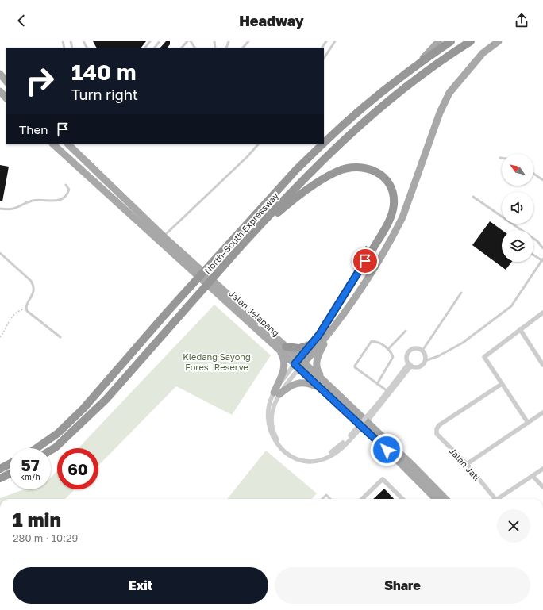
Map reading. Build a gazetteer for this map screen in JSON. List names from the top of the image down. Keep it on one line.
{"streets":{"highway":["North–South Expressway"],"main road":["Jalan Jelapang"],"street":["Jalan Jati"]},"parks":["Kledang Sayong Forest Reserve"],"north":"top left","page":{"header":"Headway","turn":["140 m","Turn right"],"then":"Then","speed":"57 km/h","limit":"60","heading":["1 min","280 m · 10:29"],"buttons":["Exit","Share"]}}
